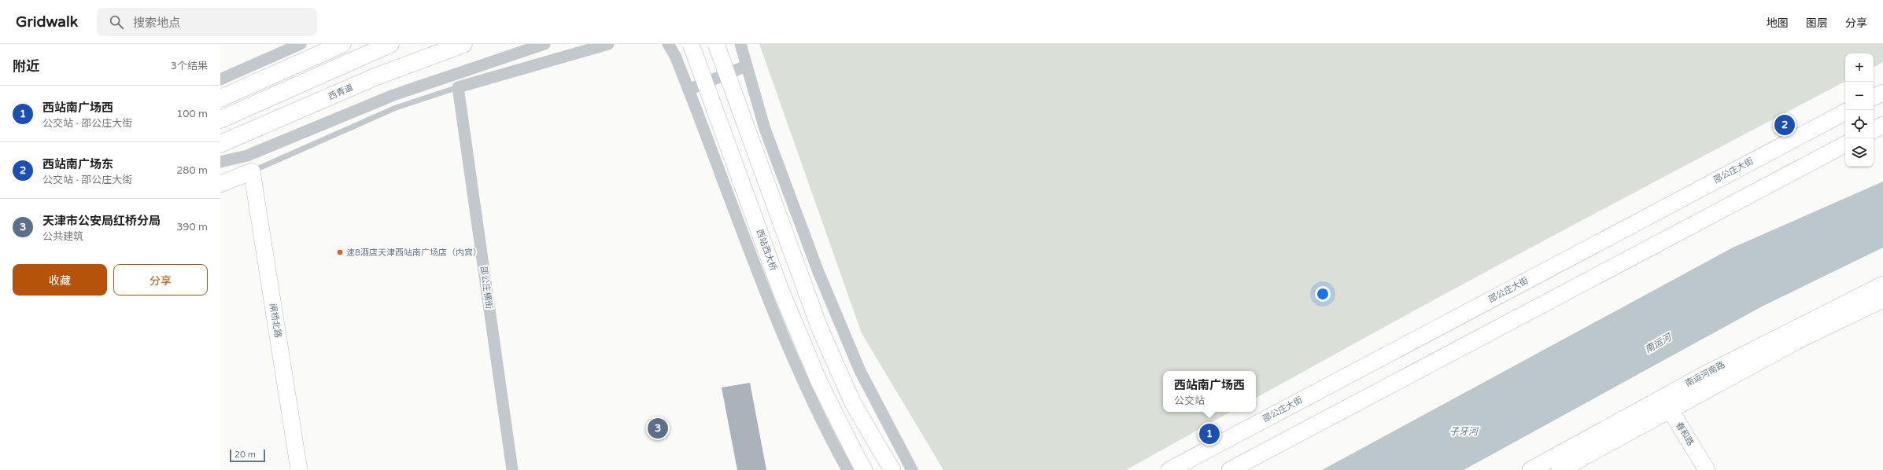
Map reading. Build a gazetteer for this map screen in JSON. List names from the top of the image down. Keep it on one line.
{"streets":{"highway":["西青道"],"street":["邵公庄大街","西站西大桥","邵公庄横街","闸桥北路","南运河南路","春和路"]},"crossings":[["南运河南路","春和路"]],"water":["南运河","子牙河"],"places":["速8酒店天津西站南广场店（内宾）"],"scale_bar":"20 m","page":{"header":"Gridwalk","search":"搜索地点","nav":["地图","图层","分享"],"heading":["附近","3个结果"],"map_buttons":["+","−"],"list":[{"mark":"1","name":"西站南广场西","note":"公交站 · 邵公庄大街","value":"100 m"},{"mark":"2","name":"西站南广场东","note":"公交站 · 邵公庄大街","value":"280 m"},{"mark":"3","name":"天津市公安局红桥分局","note":"公共建筑","value":"390 m"}],"pins":["2","3","1"],"buttons":["收藏","分享"],"popup":["西站南广场西","公交站"],"scale":"20 m"}}
